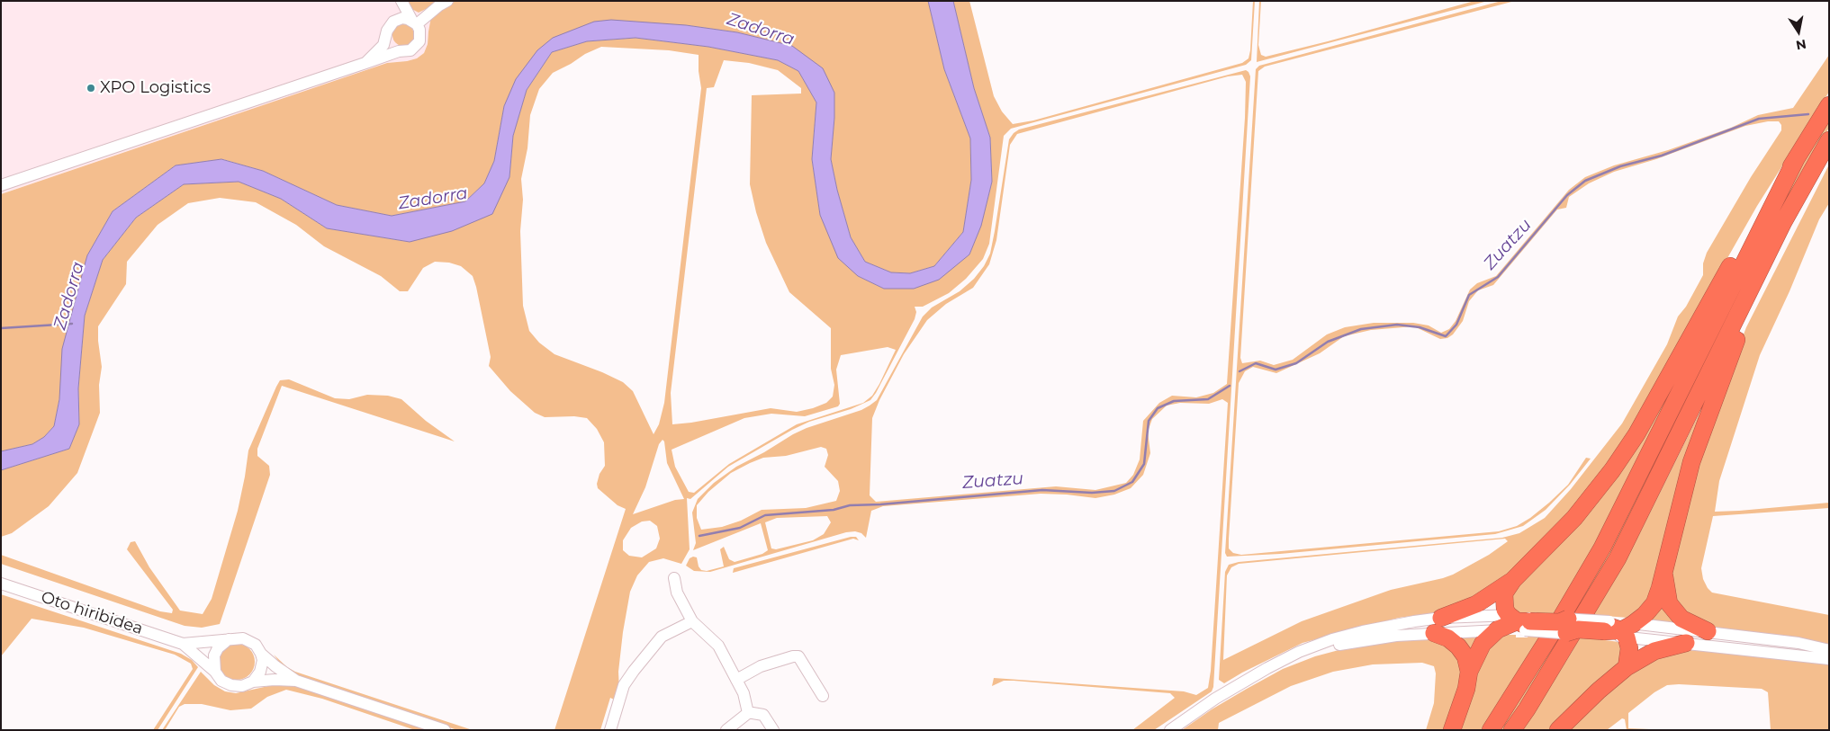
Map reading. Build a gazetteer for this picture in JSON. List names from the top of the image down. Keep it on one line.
{"streets":{"street":["Oto hiribidea"]},"water":["Zadorra","Zuatzu"],"places":["XPO Logistics"],"north":"bottom"}
